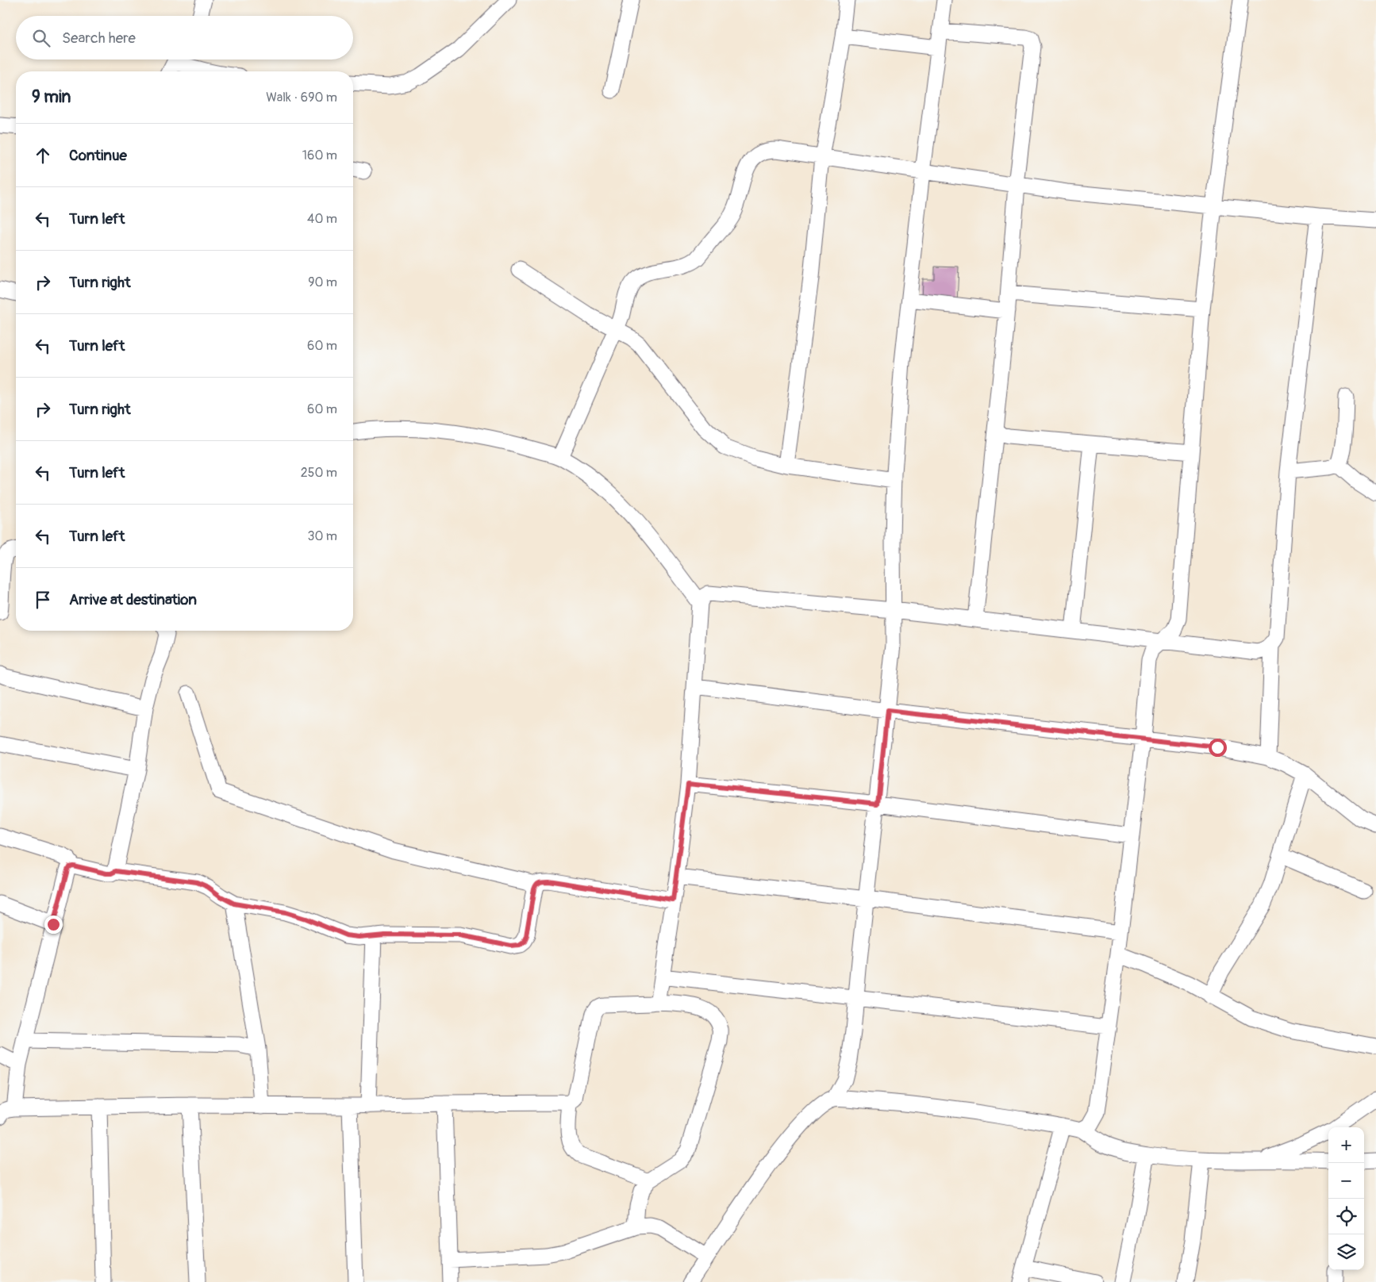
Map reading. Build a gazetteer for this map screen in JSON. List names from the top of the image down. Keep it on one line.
{"page":{"search":"Search here","heading":["9 min","Walk · 690 m"],"list":[["Continue","160 m"],["Turn left","40 m"],["Turn right","90 m"],["Turn left","60 m"],["Turn right","60 m"],["Turn left","250 m"],["Turn left","30 m"],"Arrive at destination"],"map_buttons":["+","−"]}}
